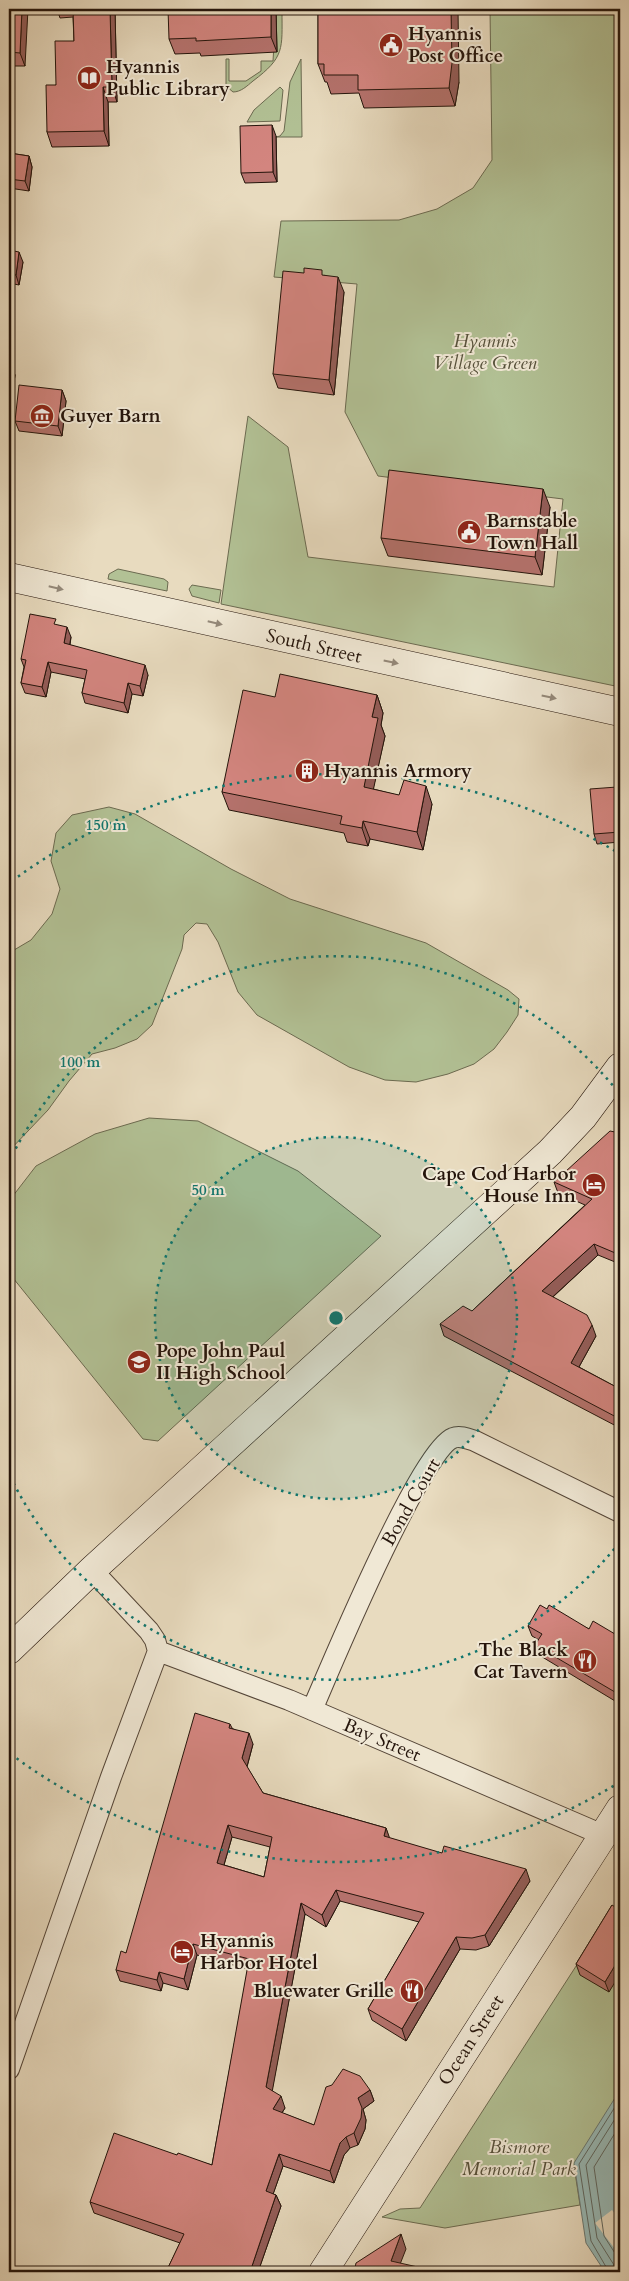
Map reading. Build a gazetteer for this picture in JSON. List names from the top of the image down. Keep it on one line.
{"streets":{"main road":["South Street","Ocean Street"],"street":["Bond Court","Bay Street"]},"crossings":[["Bond Court","Bay Street"],["Bay Street","Ocean Street"]],"one_way":["South Street"],"parks":["Hyannis Village Green","Bismore Memorial Park"],"places":{"public building":["Hyannis Post Office","Barnstable Town Hall"],"library":["Hyannis Public Library"],"museum":["Guyer Barn"],"building":["Hyannis Armory"],"hotel":["Cape Cod Harbor House Inn","Hyannis Harbor Hotel"],"school or university":["Pope John Paul II High School"],"restaurant":["The Black Cat Tavern","Bluewater Grille"]},"rings":["150 m","100 m","50 m"]}
